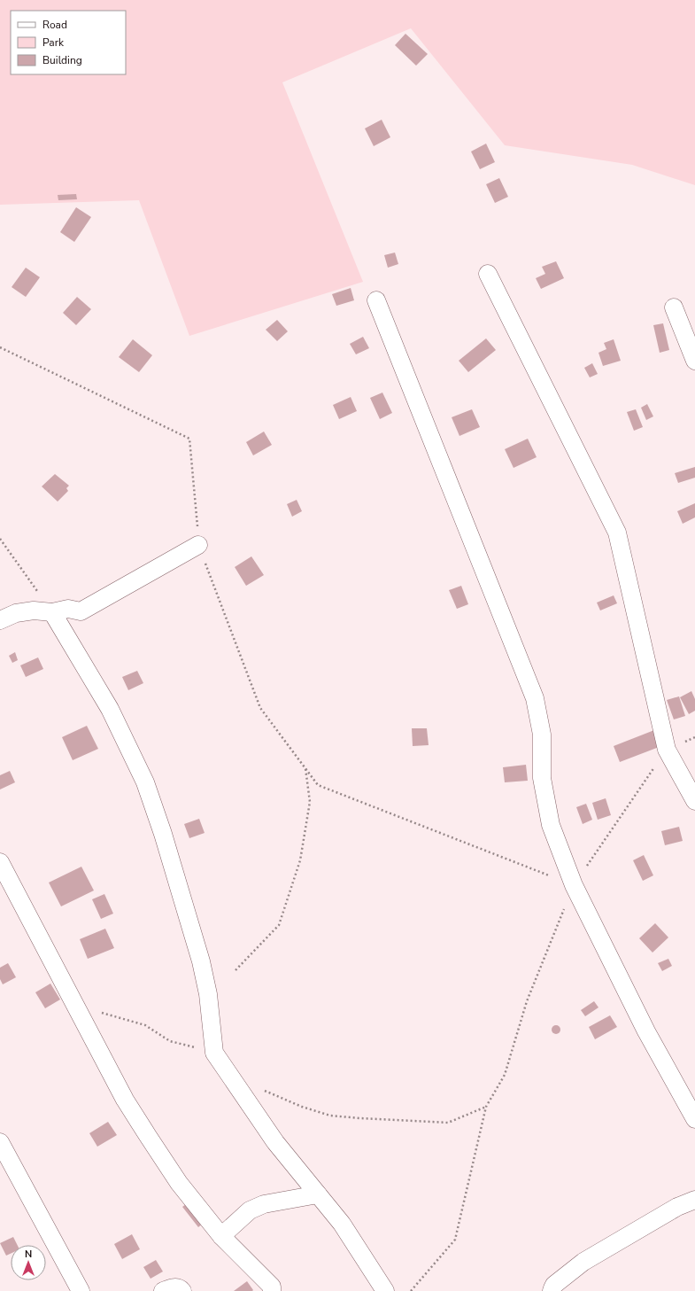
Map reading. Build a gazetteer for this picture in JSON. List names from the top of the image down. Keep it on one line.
{"legend":["Road","Park","Building"],"north":"top"}
